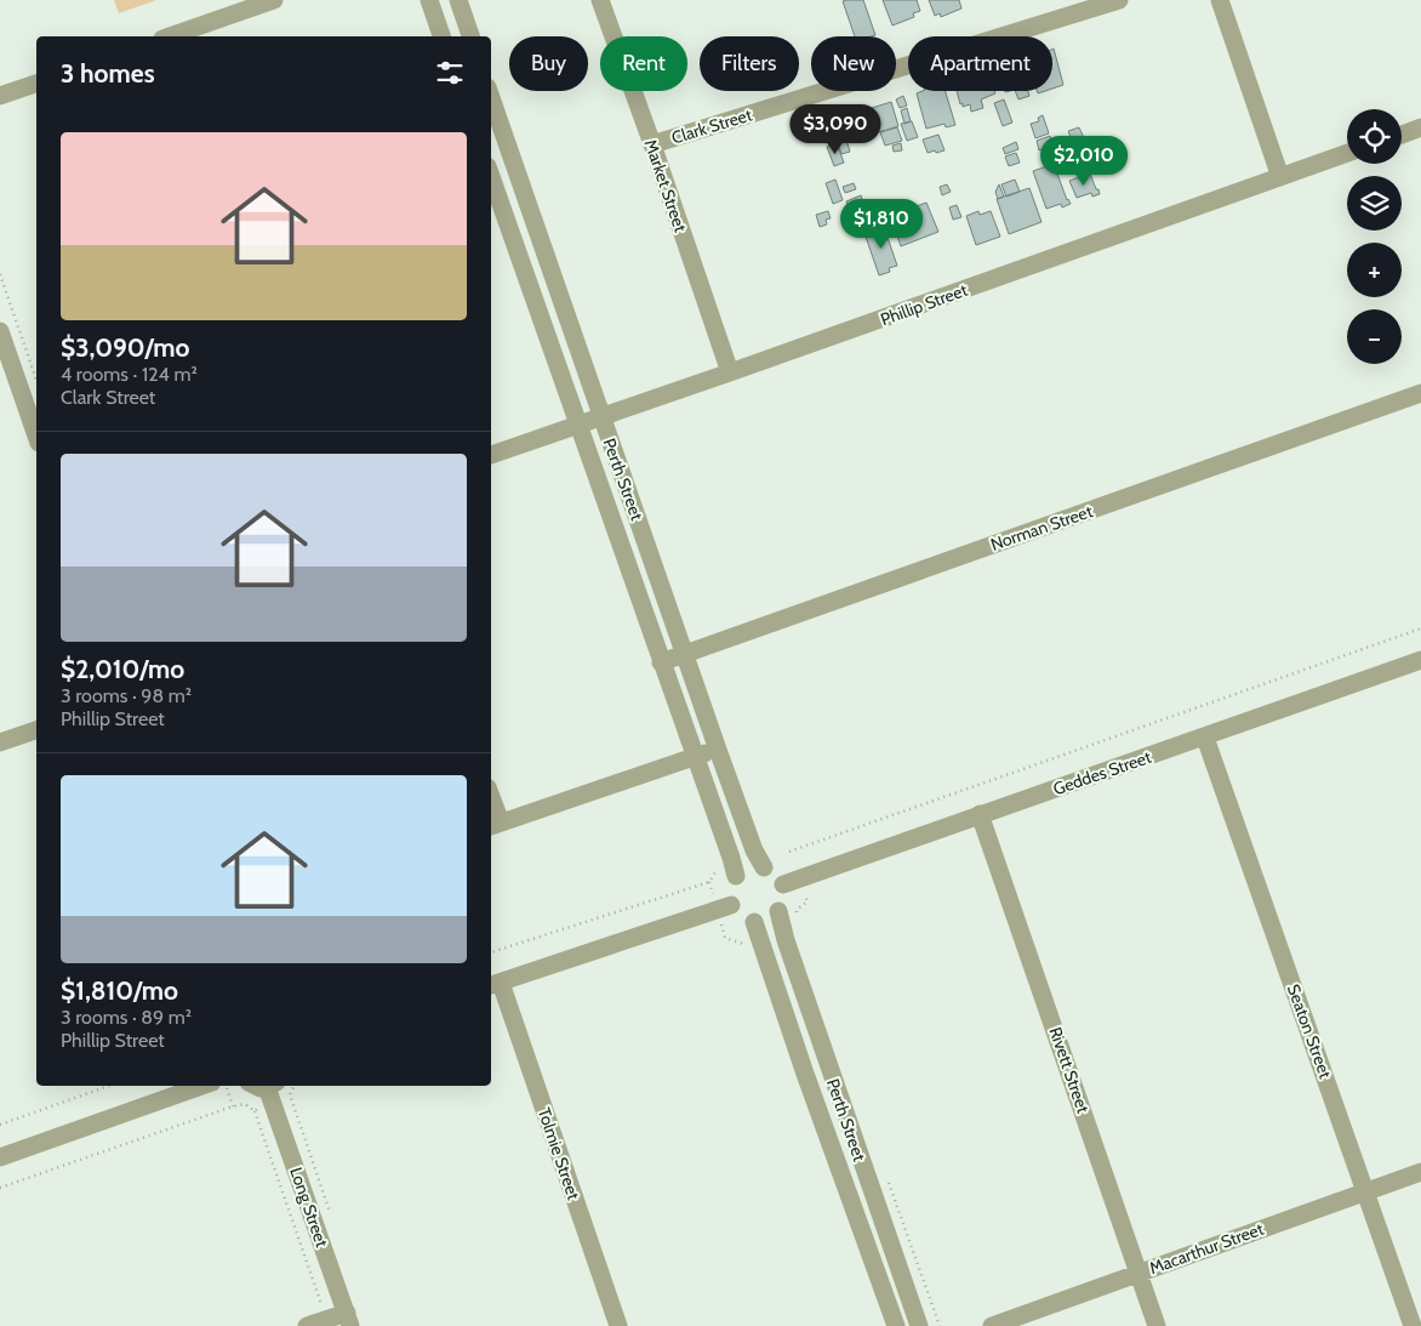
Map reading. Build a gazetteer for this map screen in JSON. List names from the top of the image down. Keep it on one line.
{"streets":{"street":["Clark Street","Market Street","Phillip Street","Perth Street","Norman Street","Geddes Street","Seaton Street","Rivett Street","Tolmie Street","Long Street","Macarthur Street"]},"crossings":[["Clark Street","Market Street"],["Market Street","Phillip Street"],["Phillip Street","Perth Street"],["Perth Street","Norman Street"],["Perth Street","Geddes Street"],["Geddes Street","Seaton Street"],["Geddes Street","Rivett Street"],["Seaton Street","Macarthur Street"],["Rivett Street","Macarthur Street"]],"page":{"chip":["Buy","Rent","Filters","New","Apartment"],"heading":"3 homes","price":["$3,090","$2,010","$1,810"],"map_buttons":["+","−"],"list":[{"name":"$3,090/mo","note":"4 rooms · 124 m² · Clark Street"},{"name":"$2,010/mo","note":"3 rooms · 98 m² · Phillip Street"},{"name":"$1,810/mo","note":"3 rooms · 89 m² · Phillip Street"}]}}
